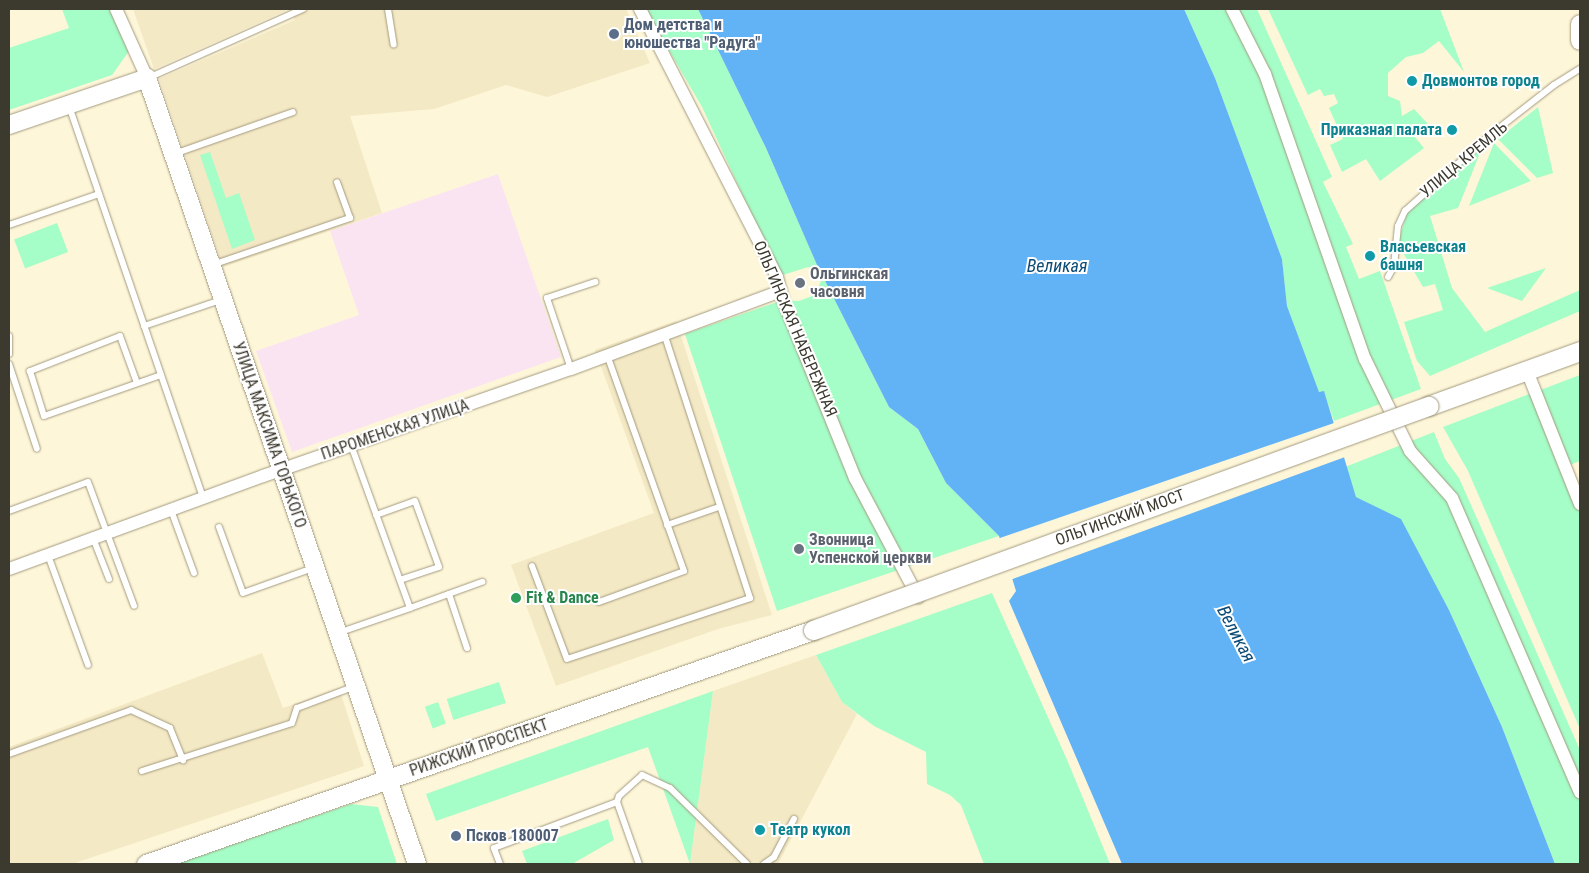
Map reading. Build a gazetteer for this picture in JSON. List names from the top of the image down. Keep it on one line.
{"streets":{"main road":["УЛИЦА МАКСИМА ГОРЬКОГО","ОЛЬГИНСКИЙ МОСТ","РИЖСКИЙ ПРОСПЕКТ"],"street":["ОЛЬГИНСКАЯ НАБЕРЕЖНАЯ","ПАРОМЕНСКАЯ УЛИЦА"],"lane":["УЛИЦА КРЕМЛЬ"]},"crossings":[["ОЛЬГИНСКАЯ НАБЕРЕЖНАЯ","ПАРОМЕНСКАЯ УЛИЦА"],["ПАРОМЕНСКАЯ УЛИЦА","УЛИЦА МАКСИМА ГОРЬКОГО"],["УЛИЦА МАКСИМА ГОРЬКОГО","РИЖСКИЙ ПРОСПЕКТ"],["ОЛЬГИНСКИЙ МОСТ","РИЖСКИЙ ПРОСПЕКТ"]],"water":["Великая"],"places":["Дом детства и юношества \"Радуга\"","Довмонтов город","Приказная палата","Власьевская башня","Ольгинская часовня","Звонница Успенской церкви","Fit & Dance","Театр кукол","Псков 180007"]}
